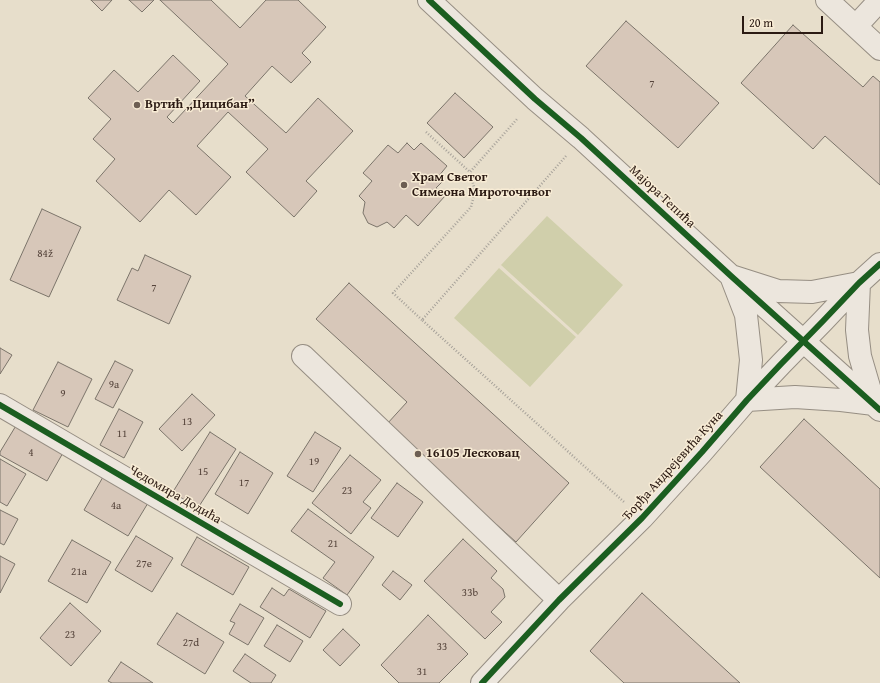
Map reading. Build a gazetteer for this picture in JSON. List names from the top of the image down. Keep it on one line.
{"streets":{"street":["Мајора Тепића","Ђорђа Андрејевића Куна","Чедомира Додића"]},"crossings":[["Мајора Тепића","Ђорђа Андрејевића Куна"]],"places":["Вртић „Цицибан”","Храм Светог Симеона Мироточивог","16105 Лесковац"],"house_numbers":["7","84ž","7","9a","9","13","11","4","19","15","17","23","4a","21","27e","21a","33b","23","27d","33","31"],"scale_bar":"20 m"}
